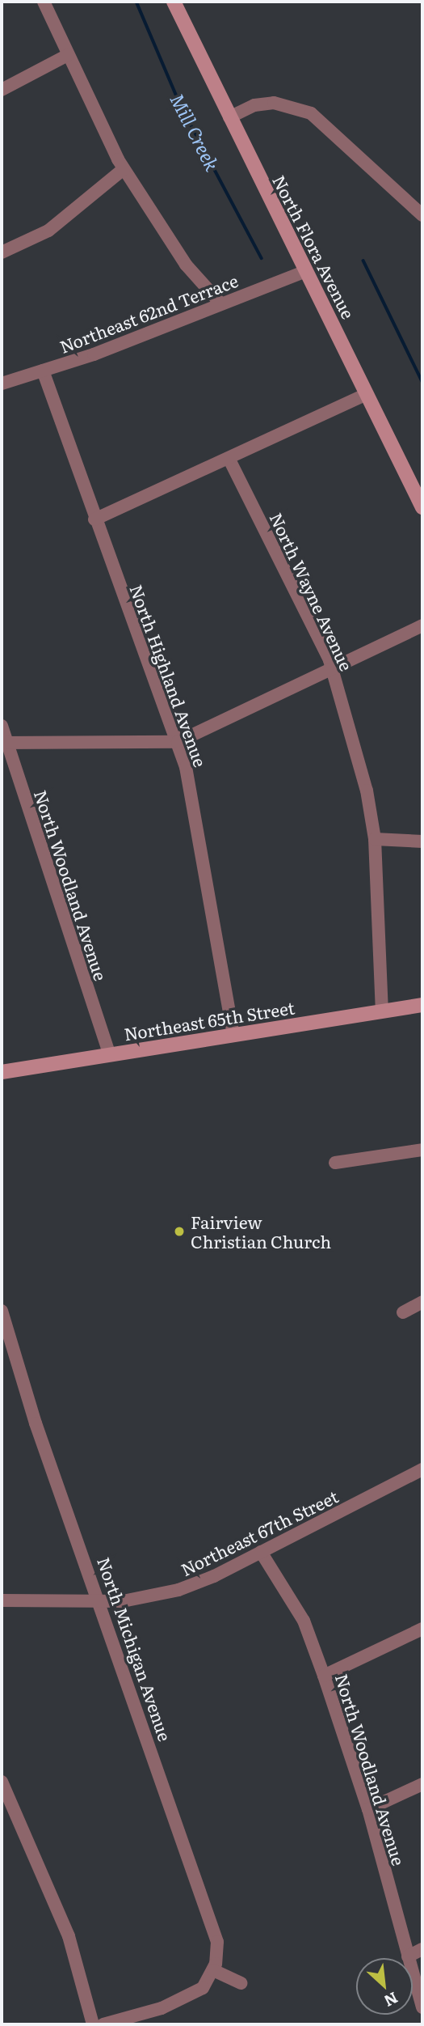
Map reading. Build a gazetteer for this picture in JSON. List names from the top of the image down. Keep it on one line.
{"streets":{"street":["North Flora Avenue","Northeast 62nd Terrace","North Wayne Avenue","North Highland Avenue","North Woodland Avenue","Northeast 65th Street","Northeast 67th Street","North Michigan Avenue"]},"crossings":[["North Flora Avenue","Northeast 62nd Terrace"],["Northeast 62nd Terrace","North Highland Avenue"],["North Wayne Avenue","Northeast 65th Street"],["North Highland Avenue","Northeast 65th Street"],["North Woodland Avenue","Northeast 65th Street"],["North Woodland Avenue","Northeast 67th Street"],["Northeast 67th Street","North Michigan Avenue"]],"water":["Mill Creek"],"places":["Fairview Christian Church"],"north":"bottom right"}
